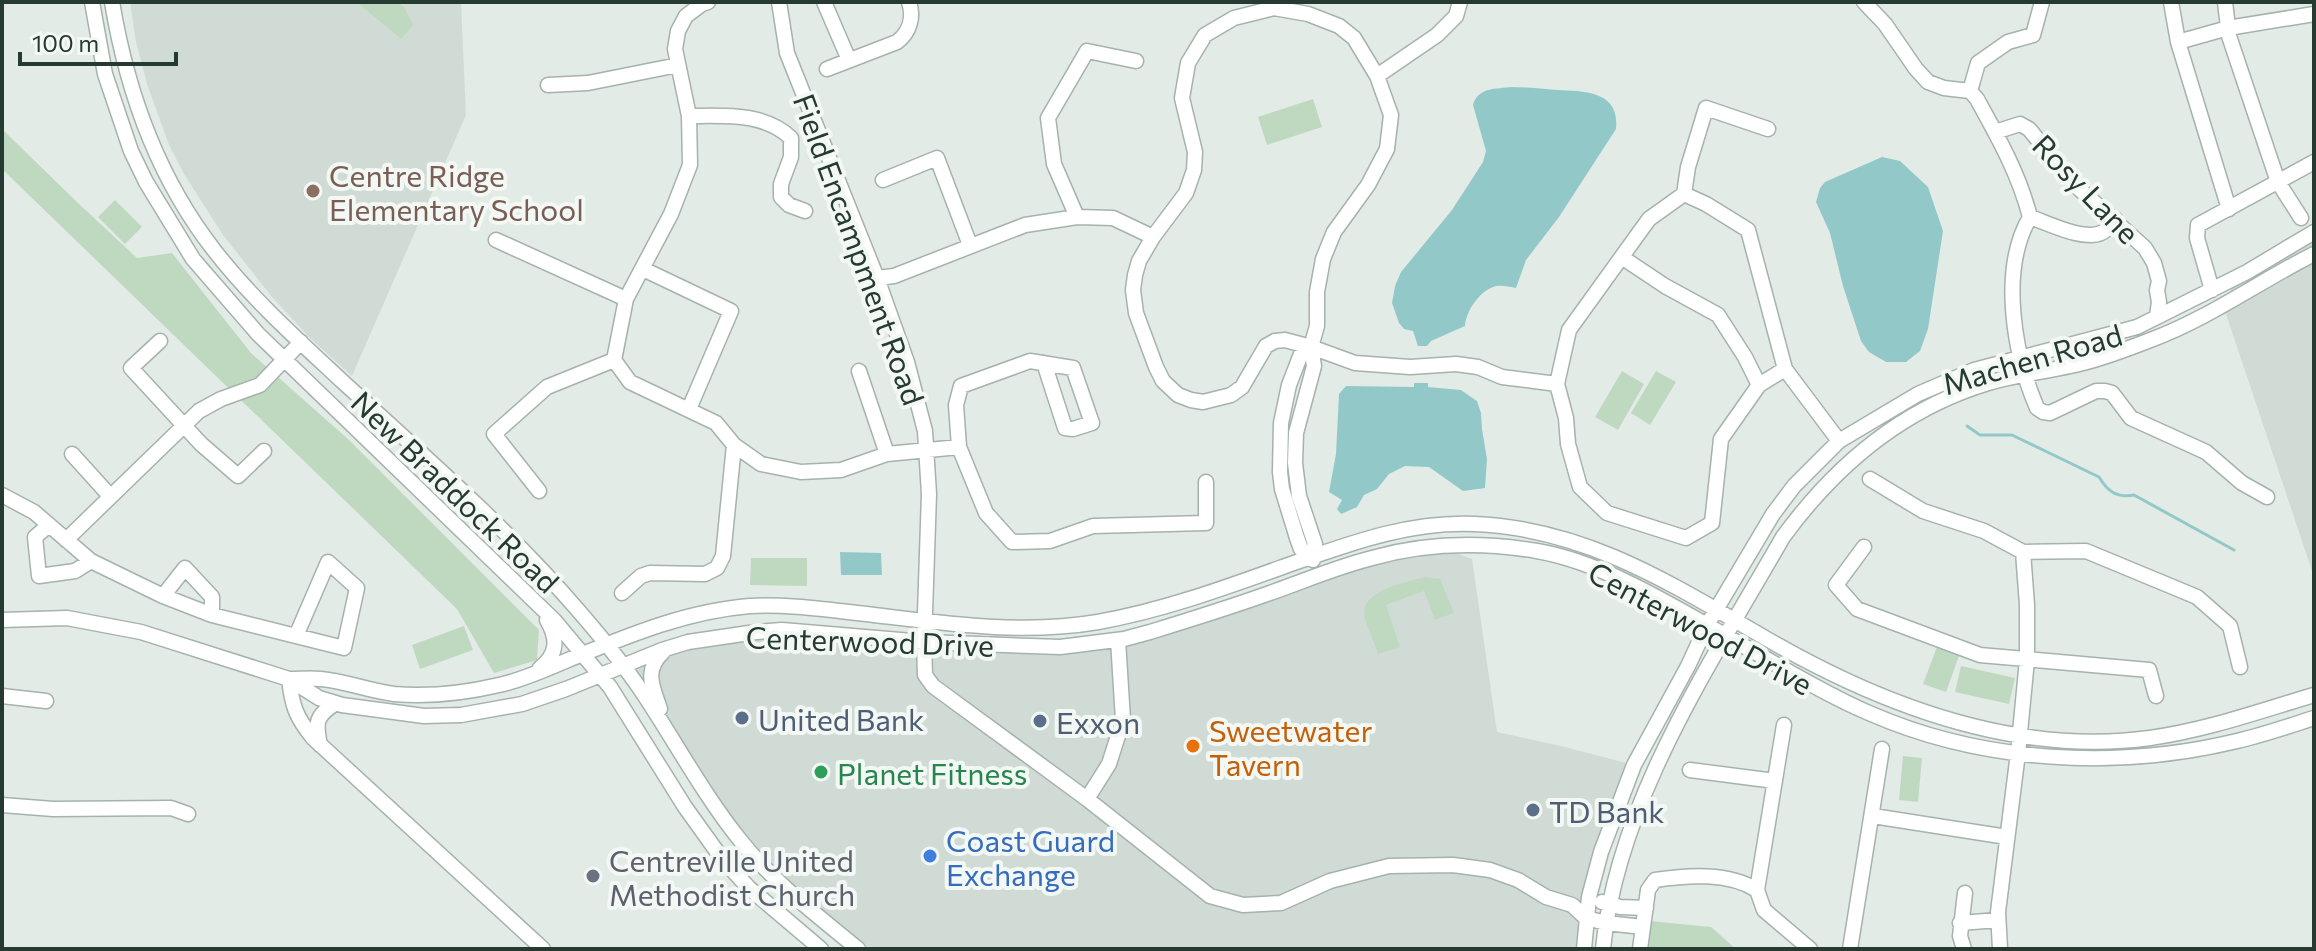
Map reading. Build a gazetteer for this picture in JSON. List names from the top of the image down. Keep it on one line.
{"streets":{"street":["Rosy Lane","Field Encampment Road","Machen Road","New Braddock Road","Centerwood Drive"]},"crossings":[["Rosy Lane","Machen Road"],["Field Encampment Road","Centerwood Drive"],["Machen Road","Centerwood Drive"],["New Braddock Road","Centerwood Drive"]],"places":["Centre Ridge Elementary School","United Bank","Exxon","Sweetwater Tavern","Planet Fitness","TD Bank","Coast Guard Exchange","Centreville United Methodist Church"],"scale_bar":"100 m"}
